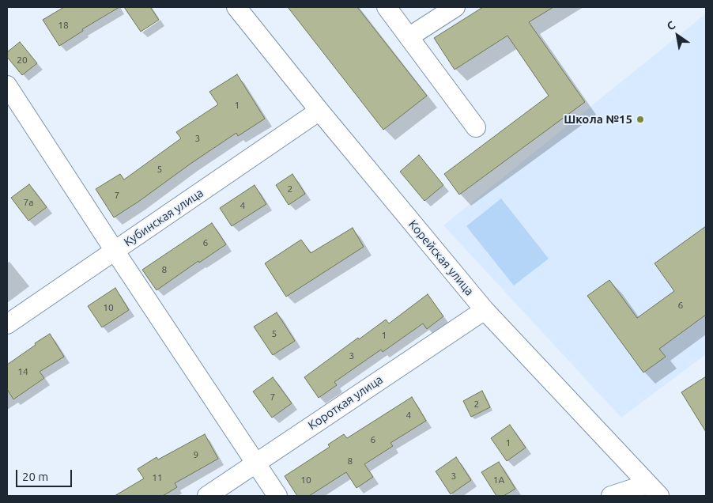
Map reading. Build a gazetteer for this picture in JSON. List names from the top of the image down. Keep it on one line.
{"streets":{"street":["Кубинская улица","Корейская улица","Короткая улица"]},"crossings":[["Кубинская улица","Корейская улица"],["Корейская улица","Короткая улица"]],"places":["Школа №15"],"house_numbers":["18","20","1","3","5","2","7","7а","4","6","8","6","10","5","1","3","14","7","2","4","6","1","9","8","3","11","10","1А"],"scale_bar":"20 m","north":"top left"}
